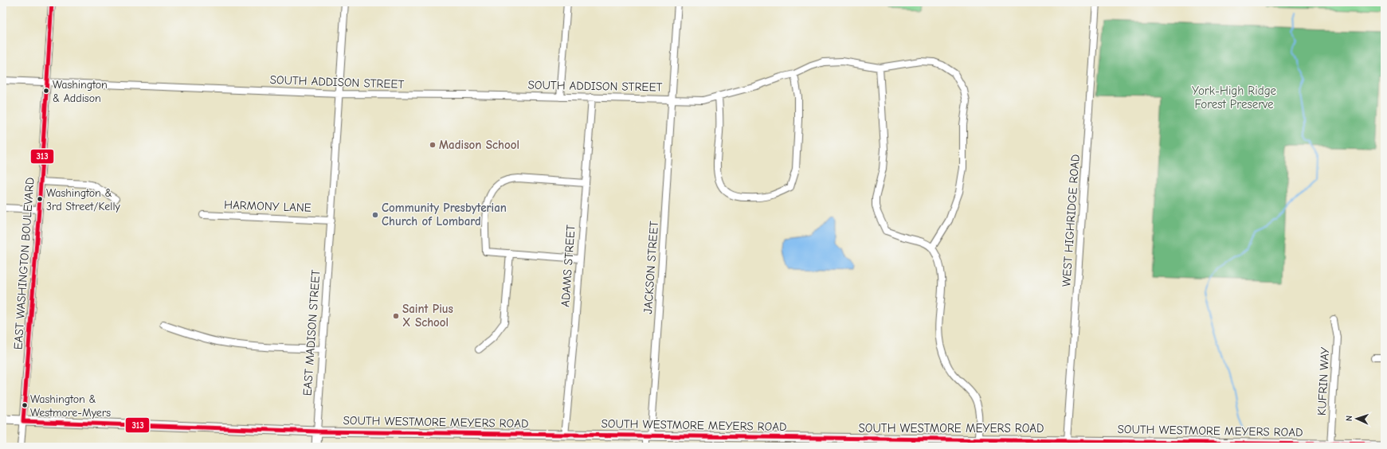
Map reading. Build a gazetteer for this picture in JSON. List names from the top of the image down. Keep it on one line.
{"streets":{"street":["SOUTH ADDISON STREET","HARMONY LANE","WEST HIGHRIDGE ROAD","EAST WASHINGTON BOULEVARD","ADAMS STREET","JACKSON STREET","EAST MADISON STREET","KUFRIN WAY","SOUTH WESTMORE MEYERS ROAD"]},"crossings":[["SOUTH ADDISON STREET","EAST WASHINGTON BOULEVARD"],["SOUTH ADDISON STREET","ADAMS STREET"],["SOUTH ADDISON STREET","JACKSON STREET"],["SOUTH ADDISON STREET","EAST MADISON STREET"],["HARMONY LANE","EAST MADISON STREET"],["WEST HIGHRIDGE ROAD","SOUTH WESTMORE MEYERS ROAD"],["EAST WASHINGTON BOULEVARD","SOUTH WESTMORE MEYERS ROAD"],["ADAMS STREET","SOUTH WESTMORE MEYERS ROAD"],["JACKSON STREET","SOUTH WESTMORE MEYERS ROAD"],["EAST MADISON STREET","SOUTH WESTMORE MEYERS ROAD"],["KUFRIN WAY","SOUTH WESTMORE MEYERS ROAD"]],"parks":["York-High Ridge Forest Preserve"],"places":["Washington & Addison","Madison School","Washington & 3rd Street/Kelly","Community Presbyterian Church of Lombard","Saint Pius X School","Washington & Westmore-Myers"],"lines":["transit line 313"],"north":"left"}
